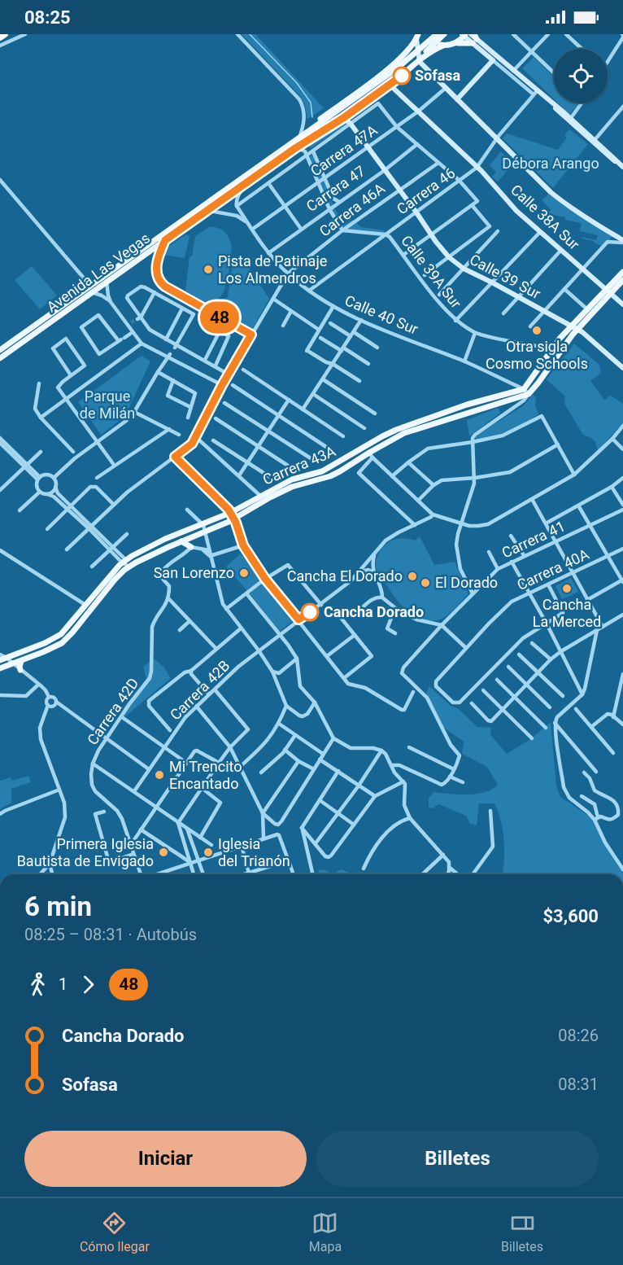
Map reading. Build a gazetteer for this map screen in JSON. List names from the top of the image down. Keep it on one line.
{"streets":{"main road":["Avenida Las Vegas","Carrera 43A"],"street":["Carrera 47A","Carrera 47","Carrera 46","Carrera 46A","Calle 38A Sur","Calle 39A Sur","Calle 39 Sur","Calle 40 Sur","Carrera 41","Carrera 40A","Carrera 42B","Carrera 42D"]},"crossings":[["Carrera 47A","Carrera 47"],["Carrera 47A","Carrera 46A"],["Carrera 47A","Calle 38A Sur"],["Carrera 47A","Avenida Las Vegas"],["Carrera 47A","Calle 39 Sur"],["Carrera 47A","Calle 40 Sur"],["Carrera 47","Carrera 46A"],["Carrera 47","Avenida Las Vegas"],["Carrera 47","Calle 39 Sur"],["Carrera 47","Calle 40 Sur"],["Carrera 46","Calle 38A Sur"],["Carrera 46","Calle 39A Sur"],["Carrera 46","Calle 39 Sur"],["Carrera 46","Calle 40 Sur"],["Carrera 46A","Calle 39A Sur"],["Carrera 46A","Avenida Las Vegas"],["Carrera 46A","Calle 39 Sur"],["Carrera 46A","Calle 40 Sur"],["Calle 38A Sur","Avenida Las Vegas"],["Avenida Las Vegas","Calle 39 Sur"],["Avenida Las Vegas","Calle 40 Sur"],["Calle 40 Sur","Carrera 43A"],["Carrera 43A","Carrera 42B"]],"parks":["Débora Arango","Parque de Milán"],"places":["Sofasa","Pista de Patinaje Los Almendros","Otra sigla Cosmo Schools","San Lorenzo","Cancha El Dorado","El Dorado","Cancha La Merced","Cancha Dorado","Mi Trencito Encantado","Primera Iglesia Bautista de Envigado","Iglesia del Trianón"],"lines":["bus line 48"],"page":{"status":"08:25","on_map":"48","heading":["6 min","08:25 – 08:31 · Autobús","$3,600"],"legs":["1","48"],"list":[{"name":"Cancha Dorado","value":"08:26"},{"name":"Sofasa","value":"08:31"}],"buttons":["Iniciar","Billetes"],"tabs":["Cómo llegar","Mapa","Billetes"]}}
